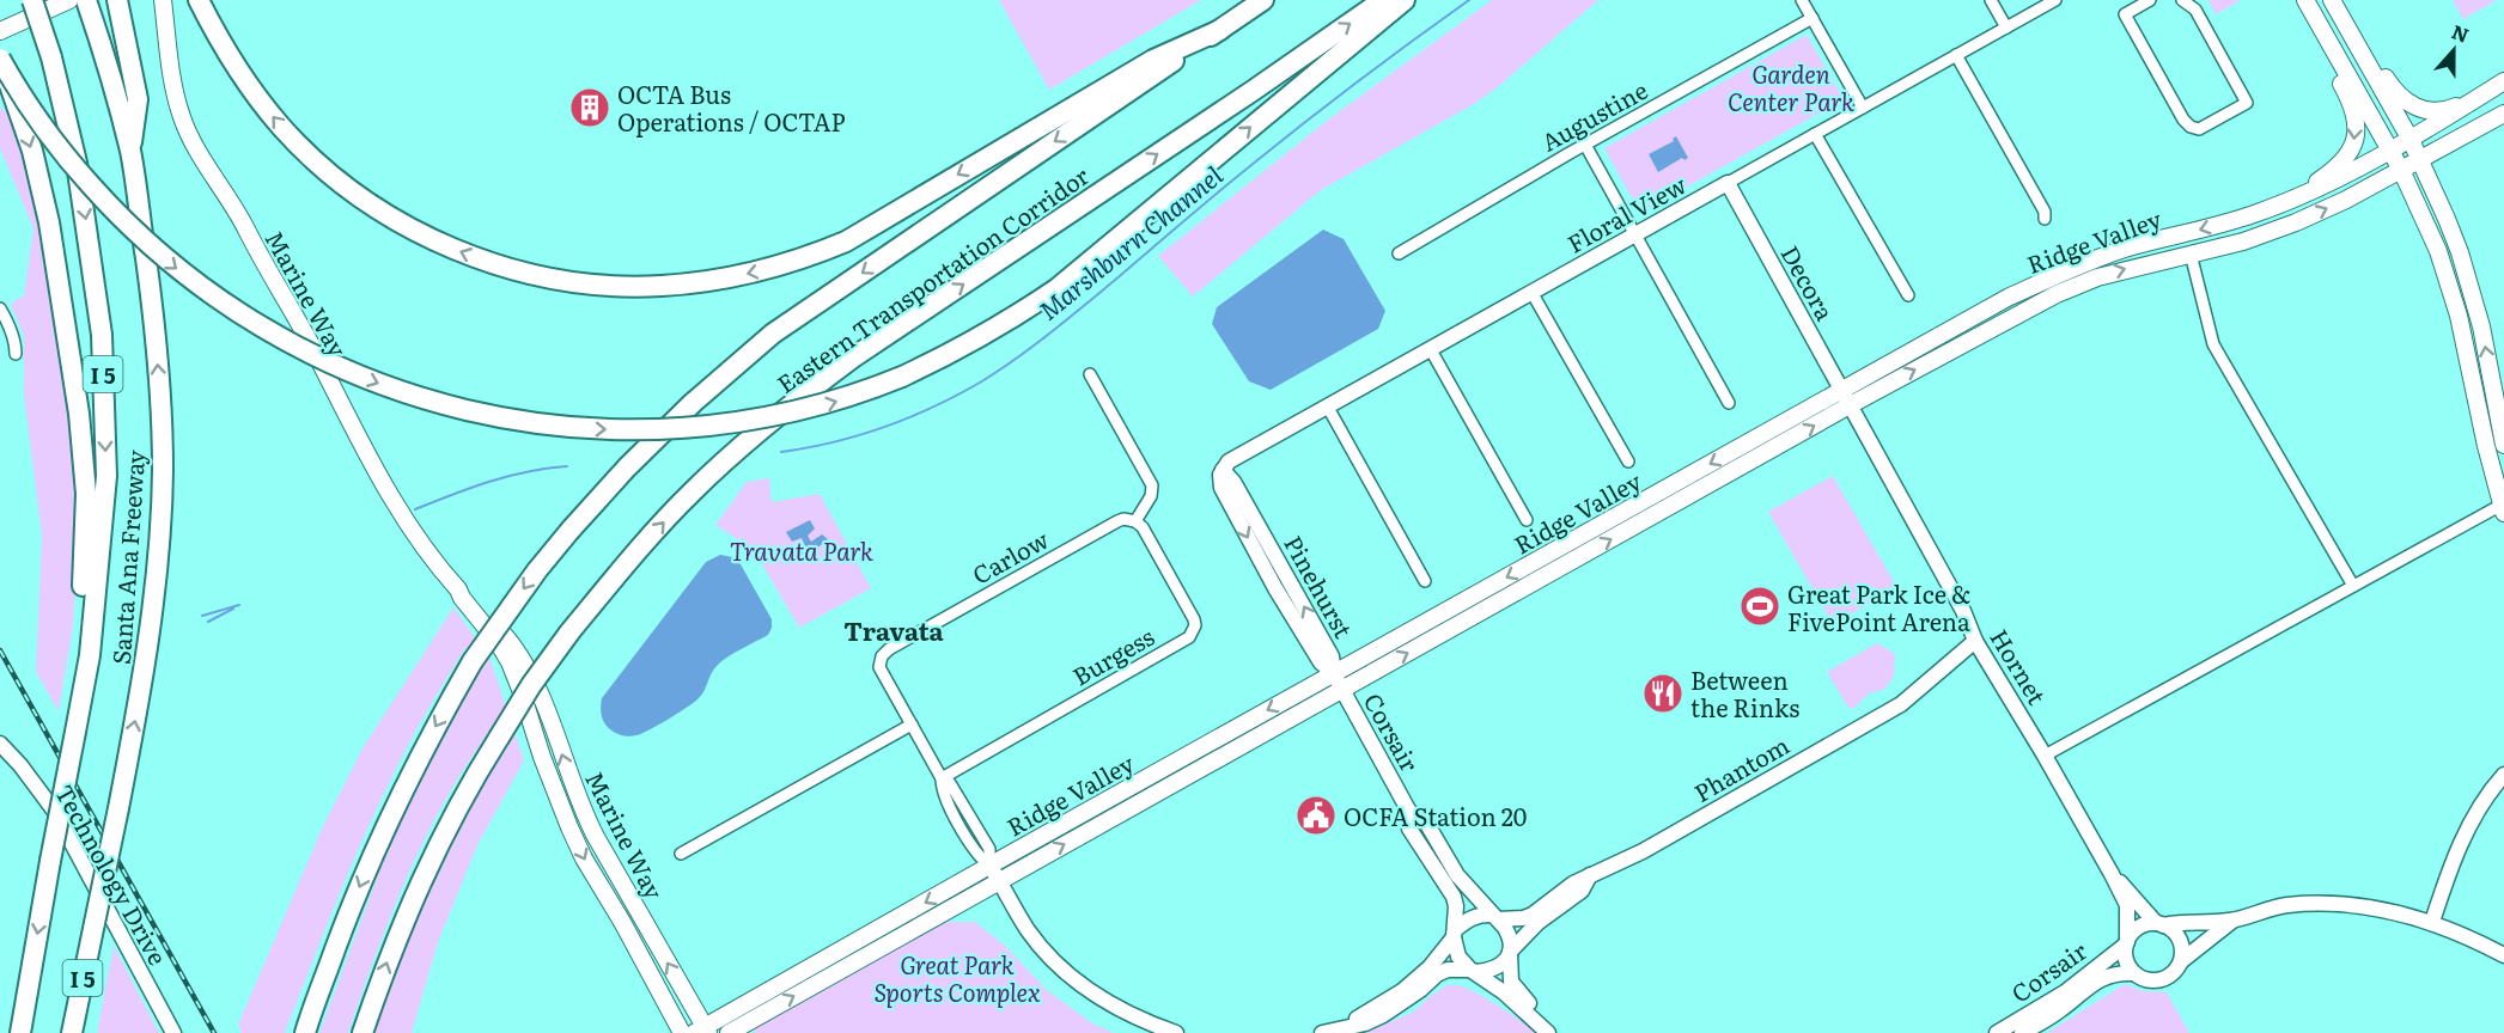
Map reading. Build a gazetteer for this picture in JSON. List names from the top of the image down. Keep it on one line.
{"streets":{"highway":["Eastern Transportation Corridor","I 5","Santa Ana Freeway"],"main road":["Ridge Valley","Marine Way"],"street":["Augustine","Floral View","Decora","Carlow","Pinehurst","Burgess","Hornet","Corsair","Phantom","Technology Drive"]},"crossings":[["Floral View","Decora"],["Floral View","Pinehurst"],["Ridge Valley","Decora"],["Ridge Valley","Marine Way"],["Ridge Valley","Carlow"],["Ridge Valley","Pinehurst"],["Ridge Valley","Hornet"],["Ridge Valley","Corsair"],["Decora","Hornet"],["Carlow","Burgess"],["Pinehurst","Corsair"],["Hornet","Corsair"],["Hornet","Phantom"],["Corsair","Phantom"]],"districts":["Travata"],"water":["Marshburn Channel"],"parks":["Garden Center Park","Travata Park","Great Park Sports Complex"],"places":{"building":["OCTA Bus Operations / OCTAP"],"sports":["Great Park Ice & FivePoint Arena"],"restaurant":["Between the Rinks"],"public building":["OCFA Station 20"]},"north":"top"}
